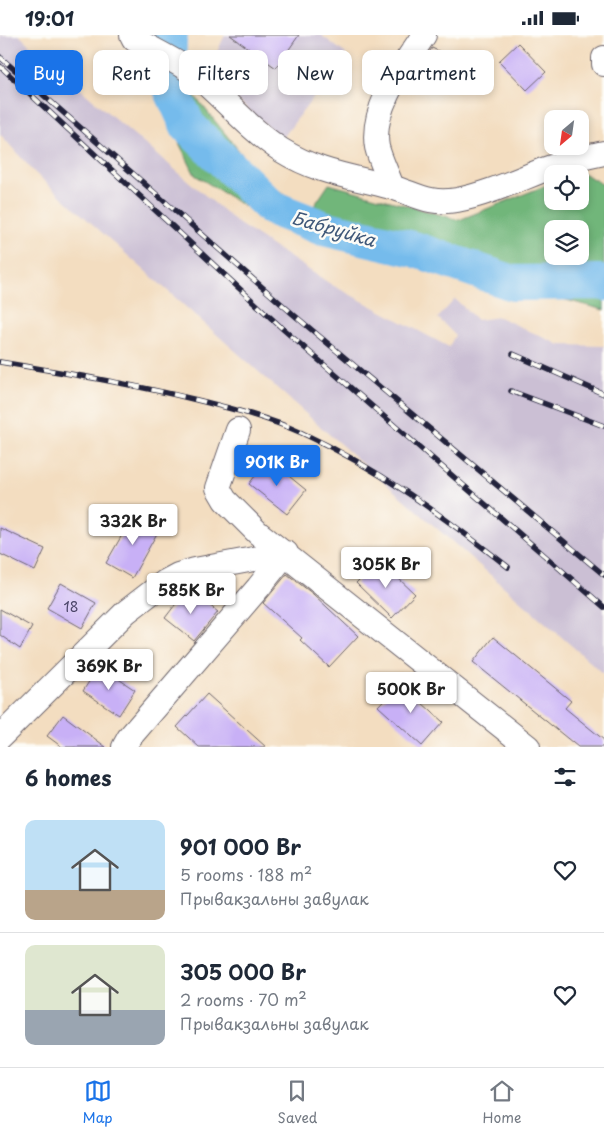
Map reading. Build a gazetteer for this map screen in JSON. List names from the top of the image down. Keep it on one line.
{"water":["Бабруйка"],"house_numbers":["18"],"north":"bottom left","page":{"status":"19:01","chip":["Buy","Rent","Filters","New","Apartment"],"price":["901K Br","332K Br","305K Br","585K Br","369K Br","500K Br"],"heading":"6 homes","list":[{"name":"901 000 Br","note":"5 rooms · 188 m² · Прывакзальны завулак"},{"name":"305 000 Br","note":"2 rooms · 70 m² · Прывакзальны завулак"}],"tabs":["Map","Saved","Home"]}}
